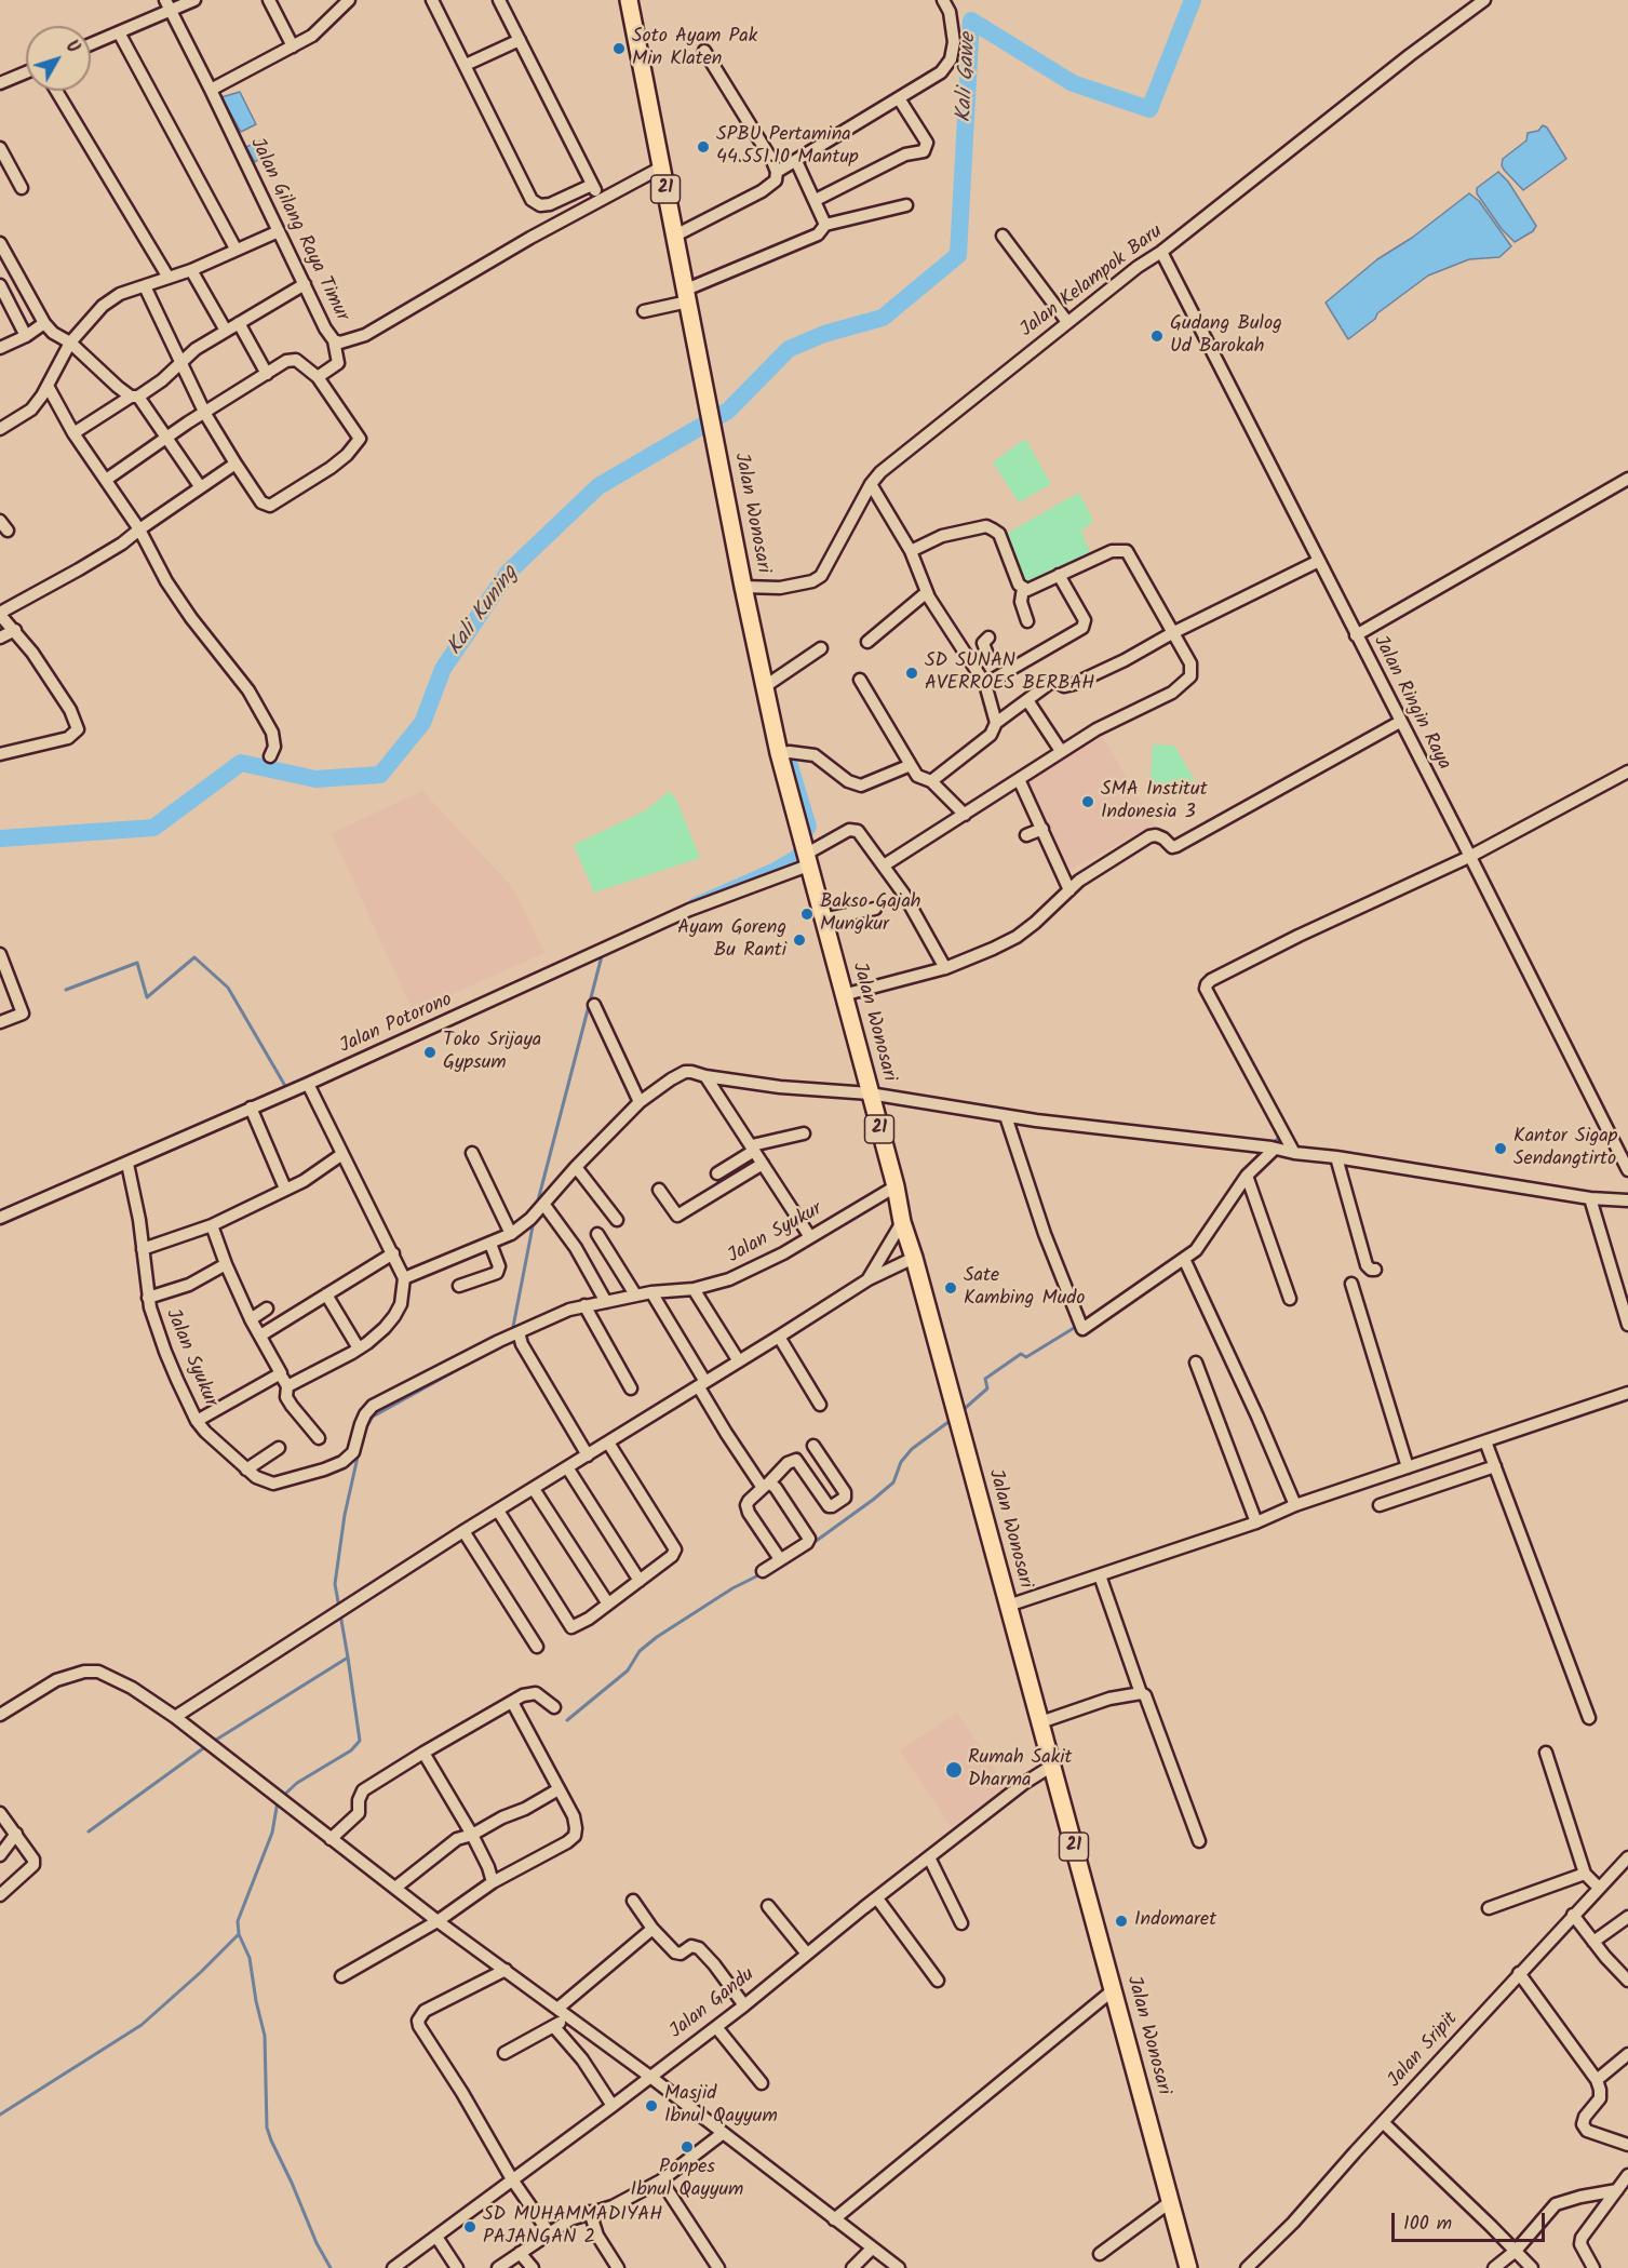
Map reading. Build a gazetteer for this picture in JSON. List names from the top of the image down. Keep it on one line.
{"streets":{"highway":["21","Jalan Wonosari"],"street":["Jalan Gilang Raya Timur","Jalan Kelampok Baru","Jalan Ringin Raya","Jalan Potorono","Jalan Syukur","Jalan Gandu","Jalan Sripit"]},"crossings":[["Jalan Gilang Raya Timur","Jalan Wonosari"],["Jalan Kelampok Baru","Jalan Wonosari"],["Jalan Kelampok Baru","Jalan Ringin Raya"],["Jalan Wonosari","Jalan Potorono"],["Jalan Wonosari","Jalan Syukur"],["Jalan Wonosari","Jalan Gandu"],["Jalan Potorono","Jalan Syukur"]],"water":["Kali Gawe","Kali Kuning"],"places":["Soto Ayam Pak Min Klaten","SPBU Pertamina 44.551.10 Mantup","Gudang Bulog Ud Barokah","SD SUNAN AVERROES BERBAH","SMA Institut Indonesia 3","Bakso Gajah Mungkur","Ayam Goreng Bu Ranti","Toko Srijaya Gypsum","Kantor Sigap Sendangtirto","Sate Kambing Mudo","Rumah Sakit Dharma","Indomaret","Masjid Ibnul Qayyum","Ponpes Ibnul Qayyum","SD MUHAMMADIYAH PAJANGAN 2"],"scale_bar":"100 m","north":"top right"}
